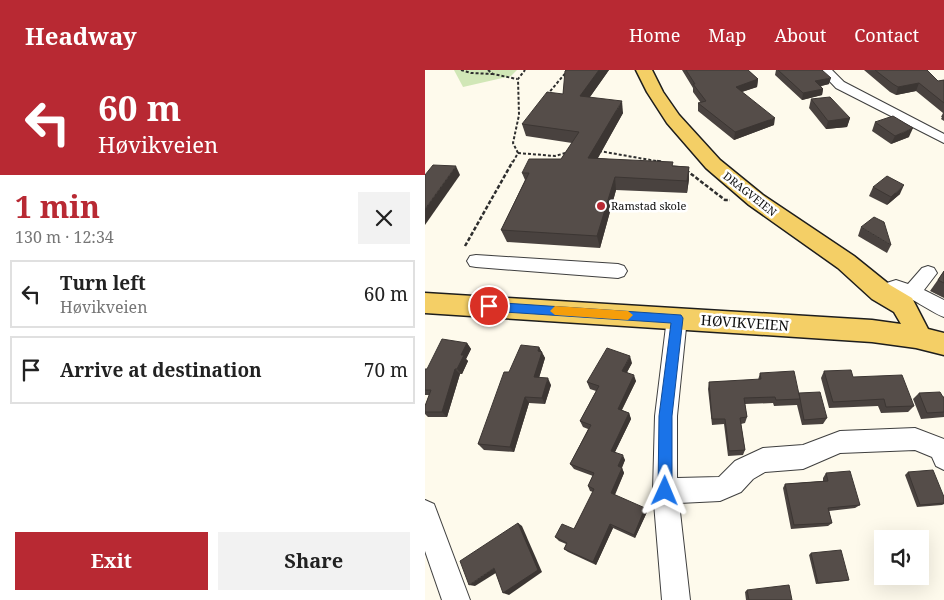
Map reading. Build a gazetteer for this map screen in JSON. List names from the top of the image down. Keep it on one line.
{"streets":{"main road":["DRAGVEIEN","HØVIKVEIEN"]},"crossings":[["DRAGVEIEN","HØVIKVEIEN"]],"places":["Ramstad skole"],"page":{"header":"Headway","nav":["Home","Map","About","Contact"],"turn":["60 m","Høvikveien"],"heading":["1 min","130 m · 12:34"],"list":[{"name":"Turn left","note":"Høvikveien","value":"60 m"},{"name":"Arrive at destination","value":"70 m"}],"buttons":["Exit","Share"]}}
